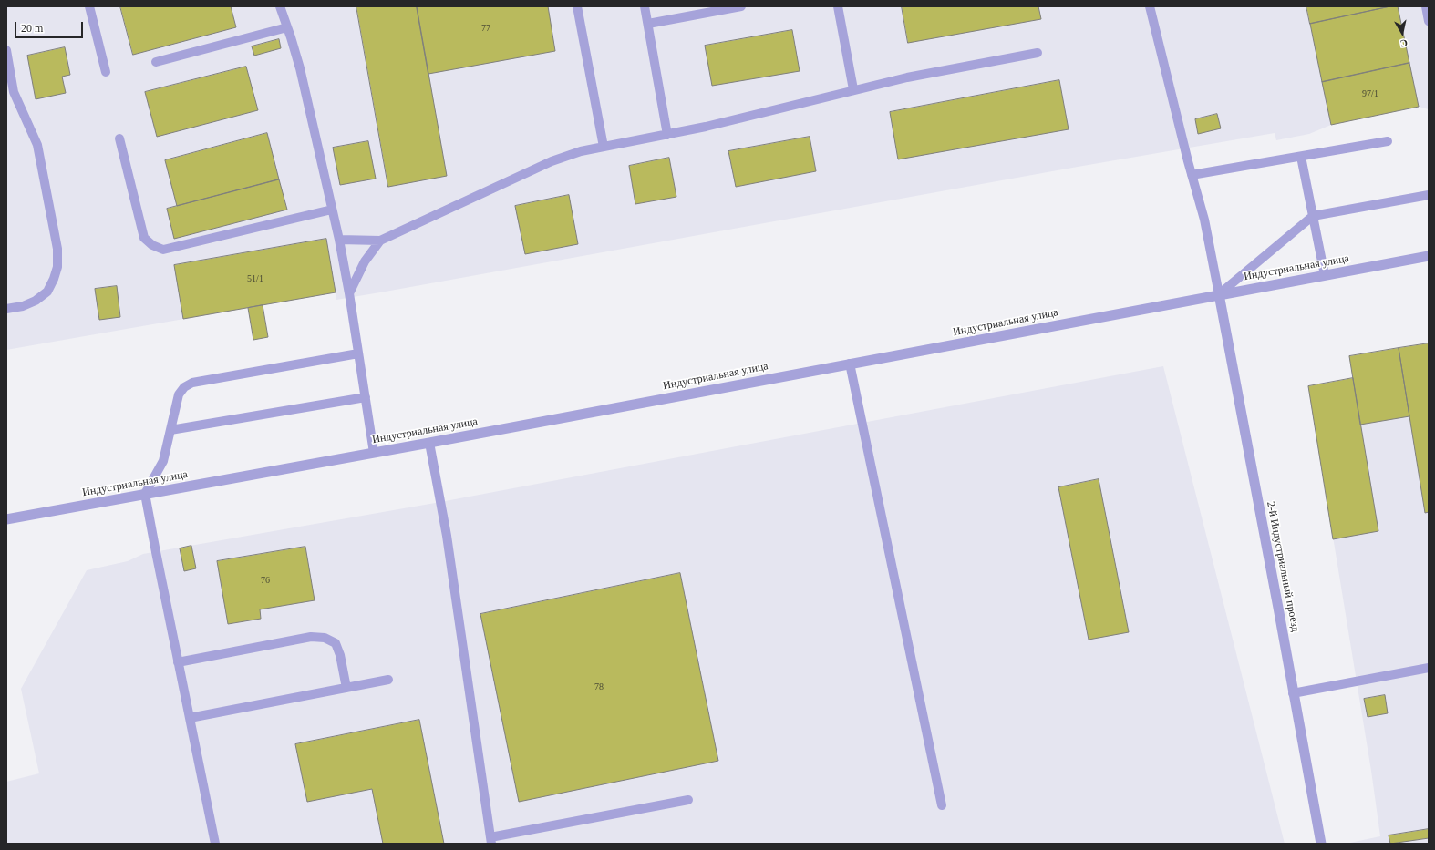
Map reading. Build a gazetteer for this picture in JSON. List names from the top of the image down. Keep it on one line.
{"streets":{"street":["Индустриальная улица","2-й Индустриальный проезд"]},"crossings":[["Индустриальная улица","2-й Индустриальный проезд"]],"house_numbers":["77","97/1","51/1","76","78"],"scale_bar":"20 m","north":"bottom"}
